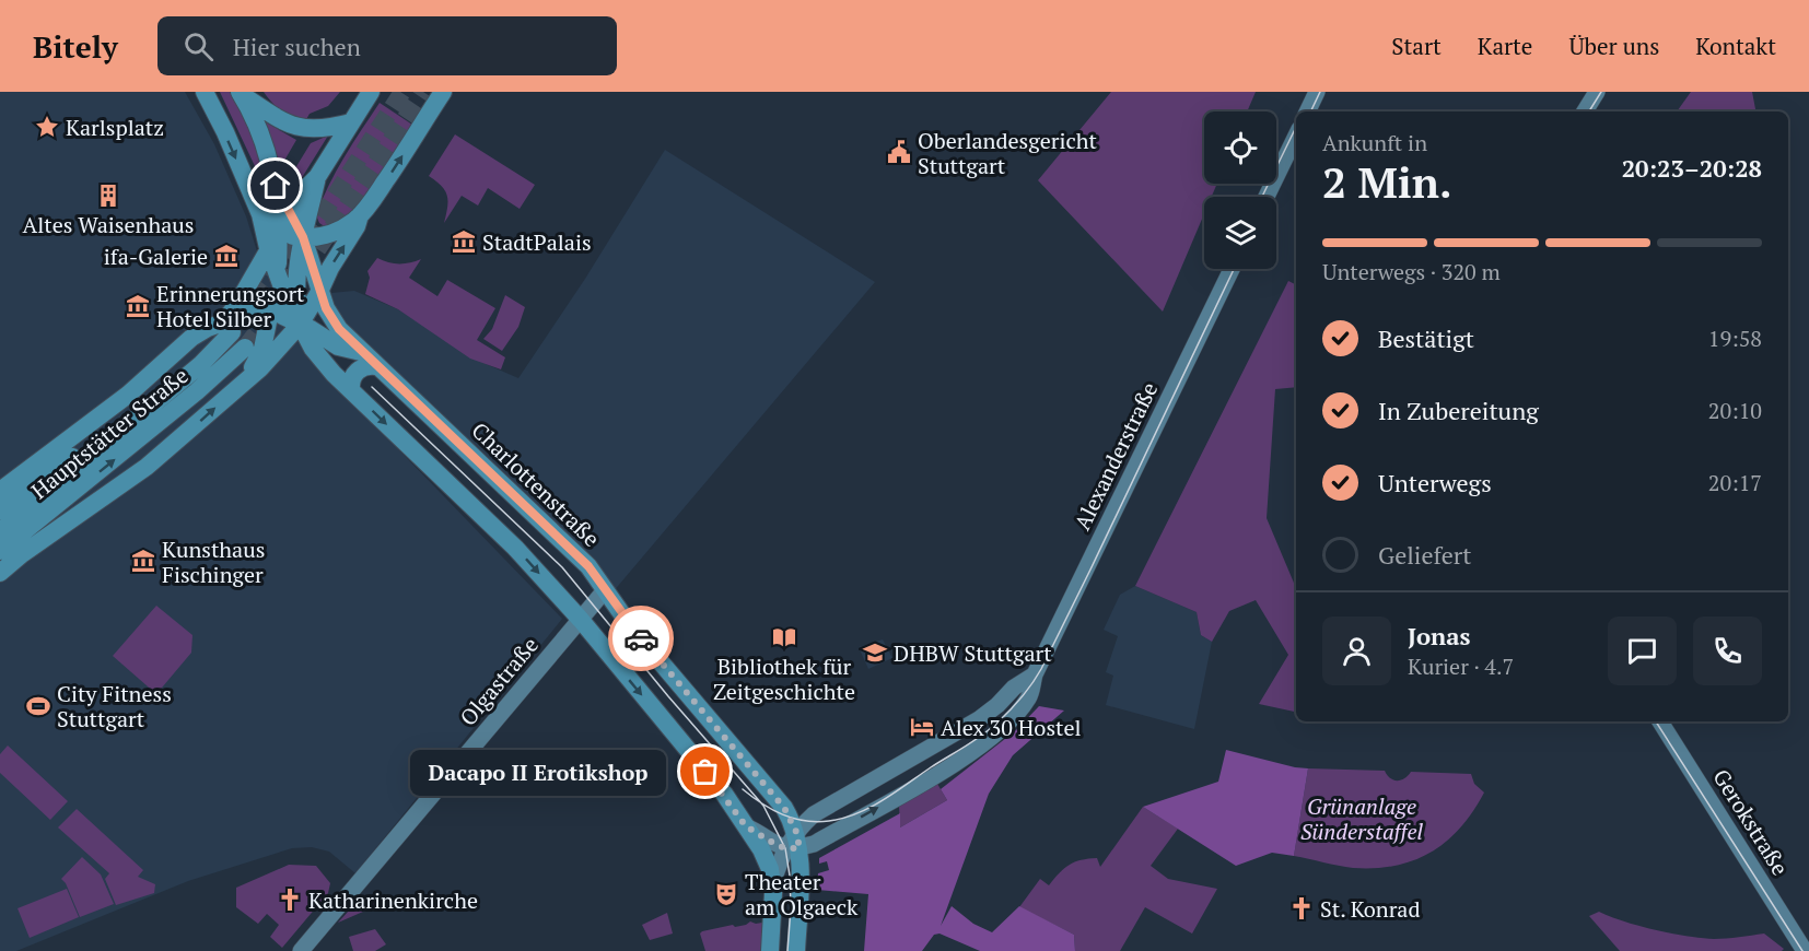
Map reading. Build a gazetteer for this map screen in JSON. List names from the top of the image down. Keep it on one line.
{"streets":{"main road":["Hauptstätter Straße","Charlottenstraße"],"street":["Alexanderstraße","Olgastraße","Gerokstraße"]},"crossings":[["Hauptstätter Straße","Charlottenstraße"],["Alexanderstraße","Charlottenstraße"],["Charlottenstraße","Olgastraße"]],"parks":["Grünanlage Sünderstaffel"],"places":{"place":["Karlsplatz"],"public building":["Oberlandesgericht Stuttgart"],"building":["Altes Waisenhaus"],"museum":["StadtPalais","ifa-Galerie","Erinnerungsort Hotel Silber","Kunsthaus Fischinger"],"library":["Bibliothek für Zeitgeschichte"],"school or university":["DHBW Stuttgart"],"sports":["City Fitness Stuttgart"],"hotel":["Alex 30 Hostel"],"other":["Dacapo II Erotikshop"],"theatre":["Theater am Olgaeck"],"church":["Katharinenkirche","St. Konrad"]},"page":{"header":"Bitely","search":"Hier suchen","nav":["Start","Karte","Über uns","Kontakt"],"heading":["2 Min.","Ankunft in","20:23–20:28"],"panel":["Jonas","Kurier · 4.7"],"bar":"Unterwegs · 320 m","list":[["Bestätigt","19:58"],["In Zubereitung","20:10"],["Unterwegs","20:17"],"Geliefert"],"bubble":"Dacapo II Erotikshop"}}
